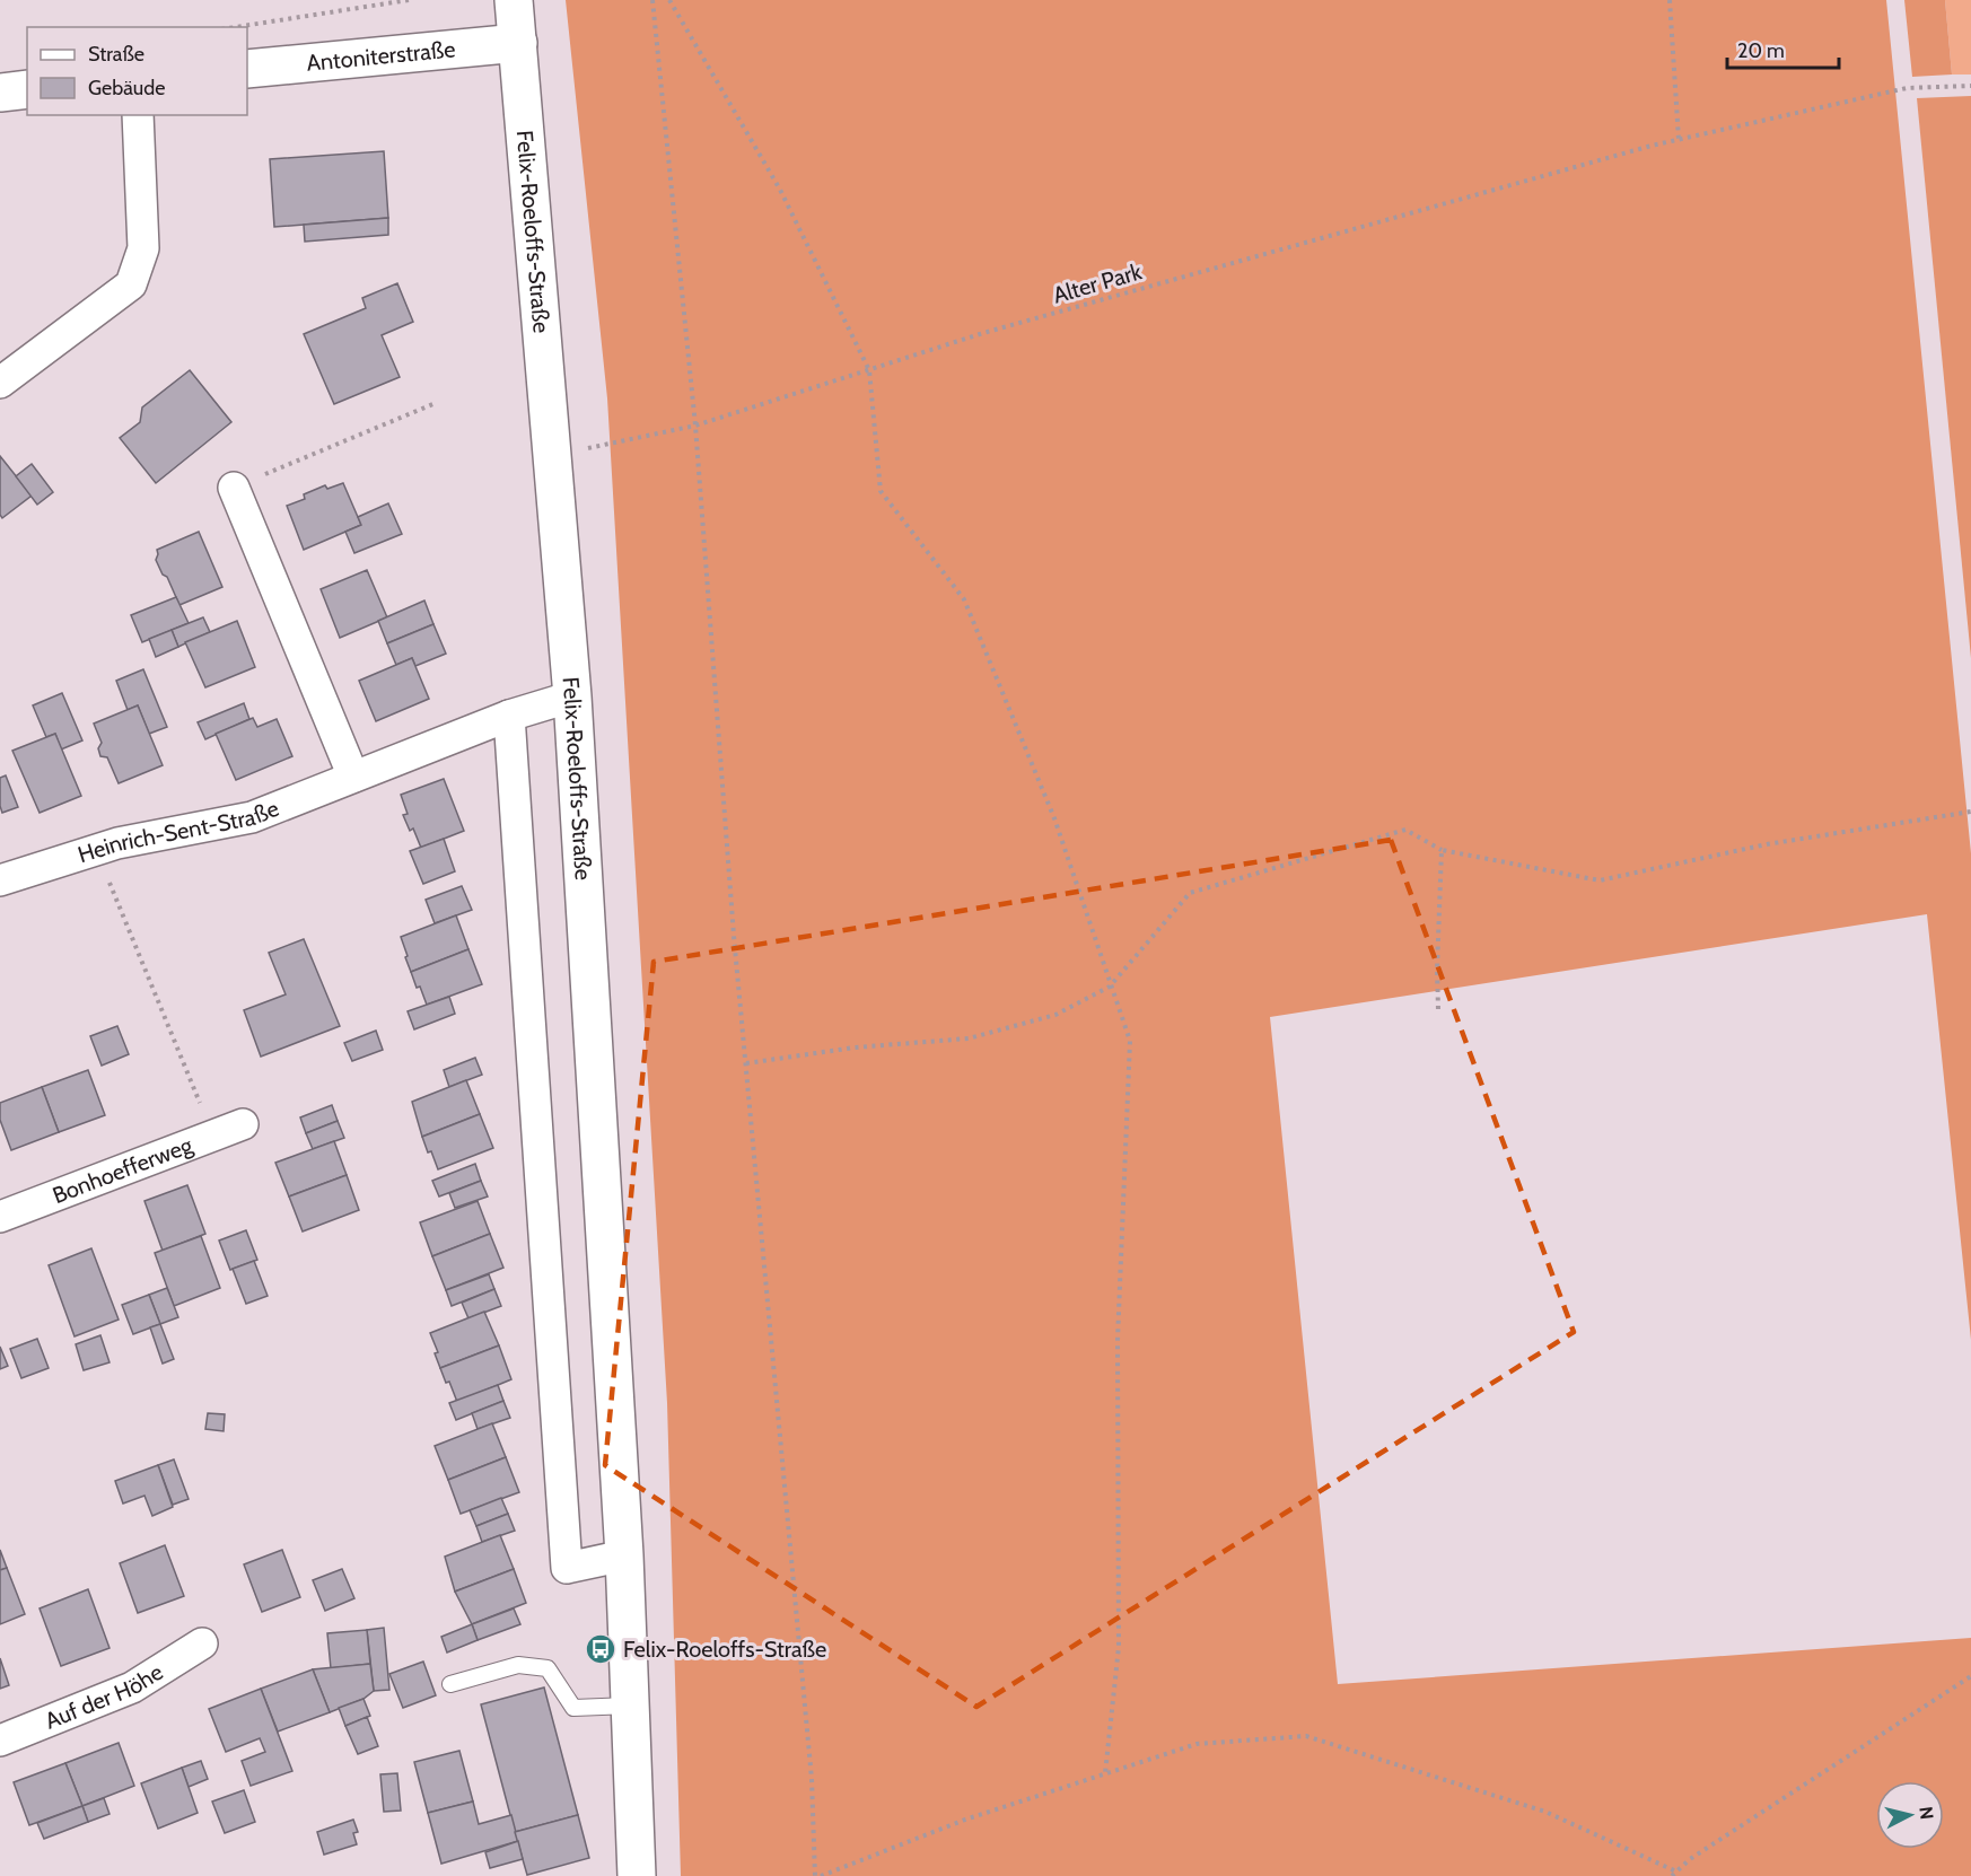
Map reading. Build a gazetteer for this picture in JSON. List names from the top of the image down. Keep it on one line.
{"streets":{"street":["Antoniterstraße","Felix-Roeloffs-Straße","Heinrich-Sent-Straße","Bonhoefferweg","Auf der Höhe"],"path":["Alter Park"]},"crossings":[["Antoniterstraße","Felix-Roeloffs-Straße"],["Felix-Roeloffs-Straße","Alter Park"],["Felix-Roeloffs-Straße","Heinrich-Sent-Straße"]],"places":{"bus stop":["Felix-Roeloffs-Straße"]},"legend":["Straße","Gebäude"],"scale_bar":"20 m","north":"right"}
